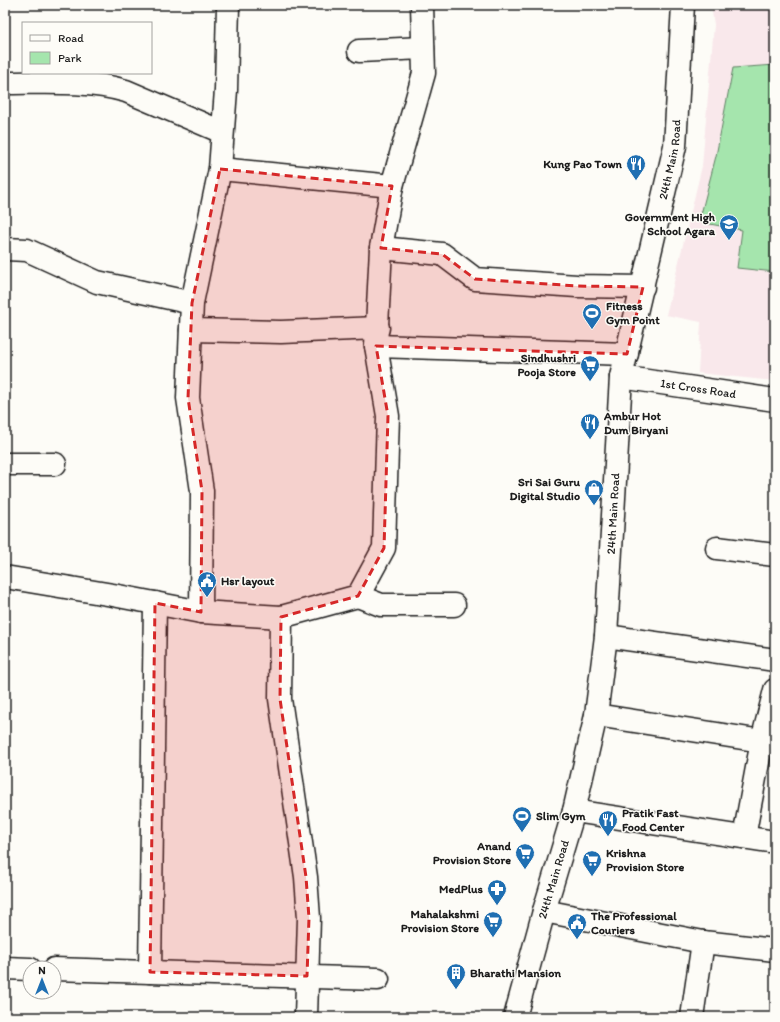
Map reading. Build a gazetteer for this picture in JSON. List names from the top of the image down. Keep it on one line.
{"streets":{"street":["24th Main Road","1st Cross Road"]},"crossings":[["24th Main Road","1st Cross Road"]],"places":{"restaurant":["Kung Pao Town","Ambur Hot Dum Biryani","Pratik Fast Food Center"],"school or university":["Government High School Agara"],"sports":["Fitness Gym Point","Slim Gym"],"supermarket":["Sindhushri Pooja Store","Anand Provision Store","Krishna Provision Store","Mahalakshmi Provision Store"],"shop":["Sri Sai Guru Digital Studio"],"public building":["Hsr layout","The Professional Couriers"],"pharmacy":["MedPlus"],"building":["Bharathi Mansion"]},"legend":["Road","Park"],"north":"top"}
